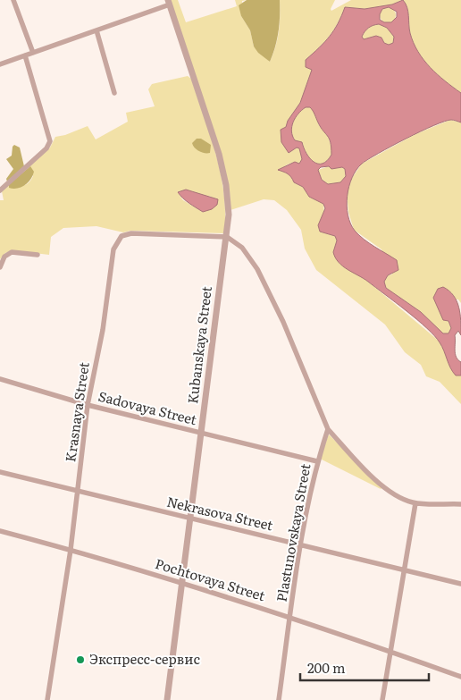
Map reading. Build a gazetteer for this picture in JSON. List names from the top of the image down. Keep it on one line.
{"streets":{"street":["Kubanskaya Street","Sadovaya Street","Krasnaya Street","Nekrasova Street","Plastunovskaya Street","Pochtovaya Street"]},"crossings":[["Kubanskaya Street","Sadovaya Street"],["Kubanskaya Street","Krasnaya Street"],["Kubanskaya Street","Nekrasova Street"],["Kubanskaya Street","Pochtovaya Street"],["Sadovaya Street","Krasnaya Street"],["Sadovaya Street","Plastunovskaya Street"],["Krasnaya Street","Nekrasova Street"],["Krasnaya Street","Pochtovaya Street"],["Nekrasova Street","Plastunovskaya Street"],["Plastunovskaya Street","Pochtovaya Street"]],"places":["Экспресс-сервис"],"scale_bar":"200 m"}
